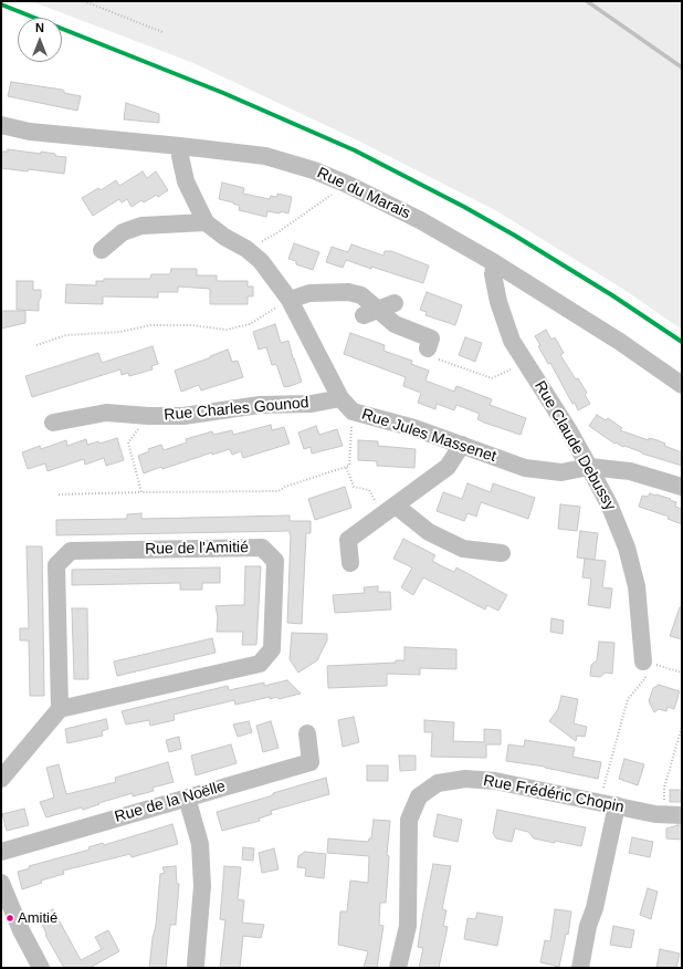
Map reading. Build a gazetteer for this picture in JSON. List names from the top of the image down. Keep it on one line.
{"streets":{"street":["Rue du Marais","Rue Charles Gounod","Rue Jules Massenet","Rue Claude Debussy","Rue de l'Amitié","Rue Frédéric Chopin","Rue de la Noëlle"]},"crossings":[["Rue du Marais","Rue Claude Debussy"],["Rue Charles Gounod","Rue Jules Massenet"],["Rue Jules Massenet","Rue Claude Debussy"]],"places":["Amitié"],"north":"top"}
